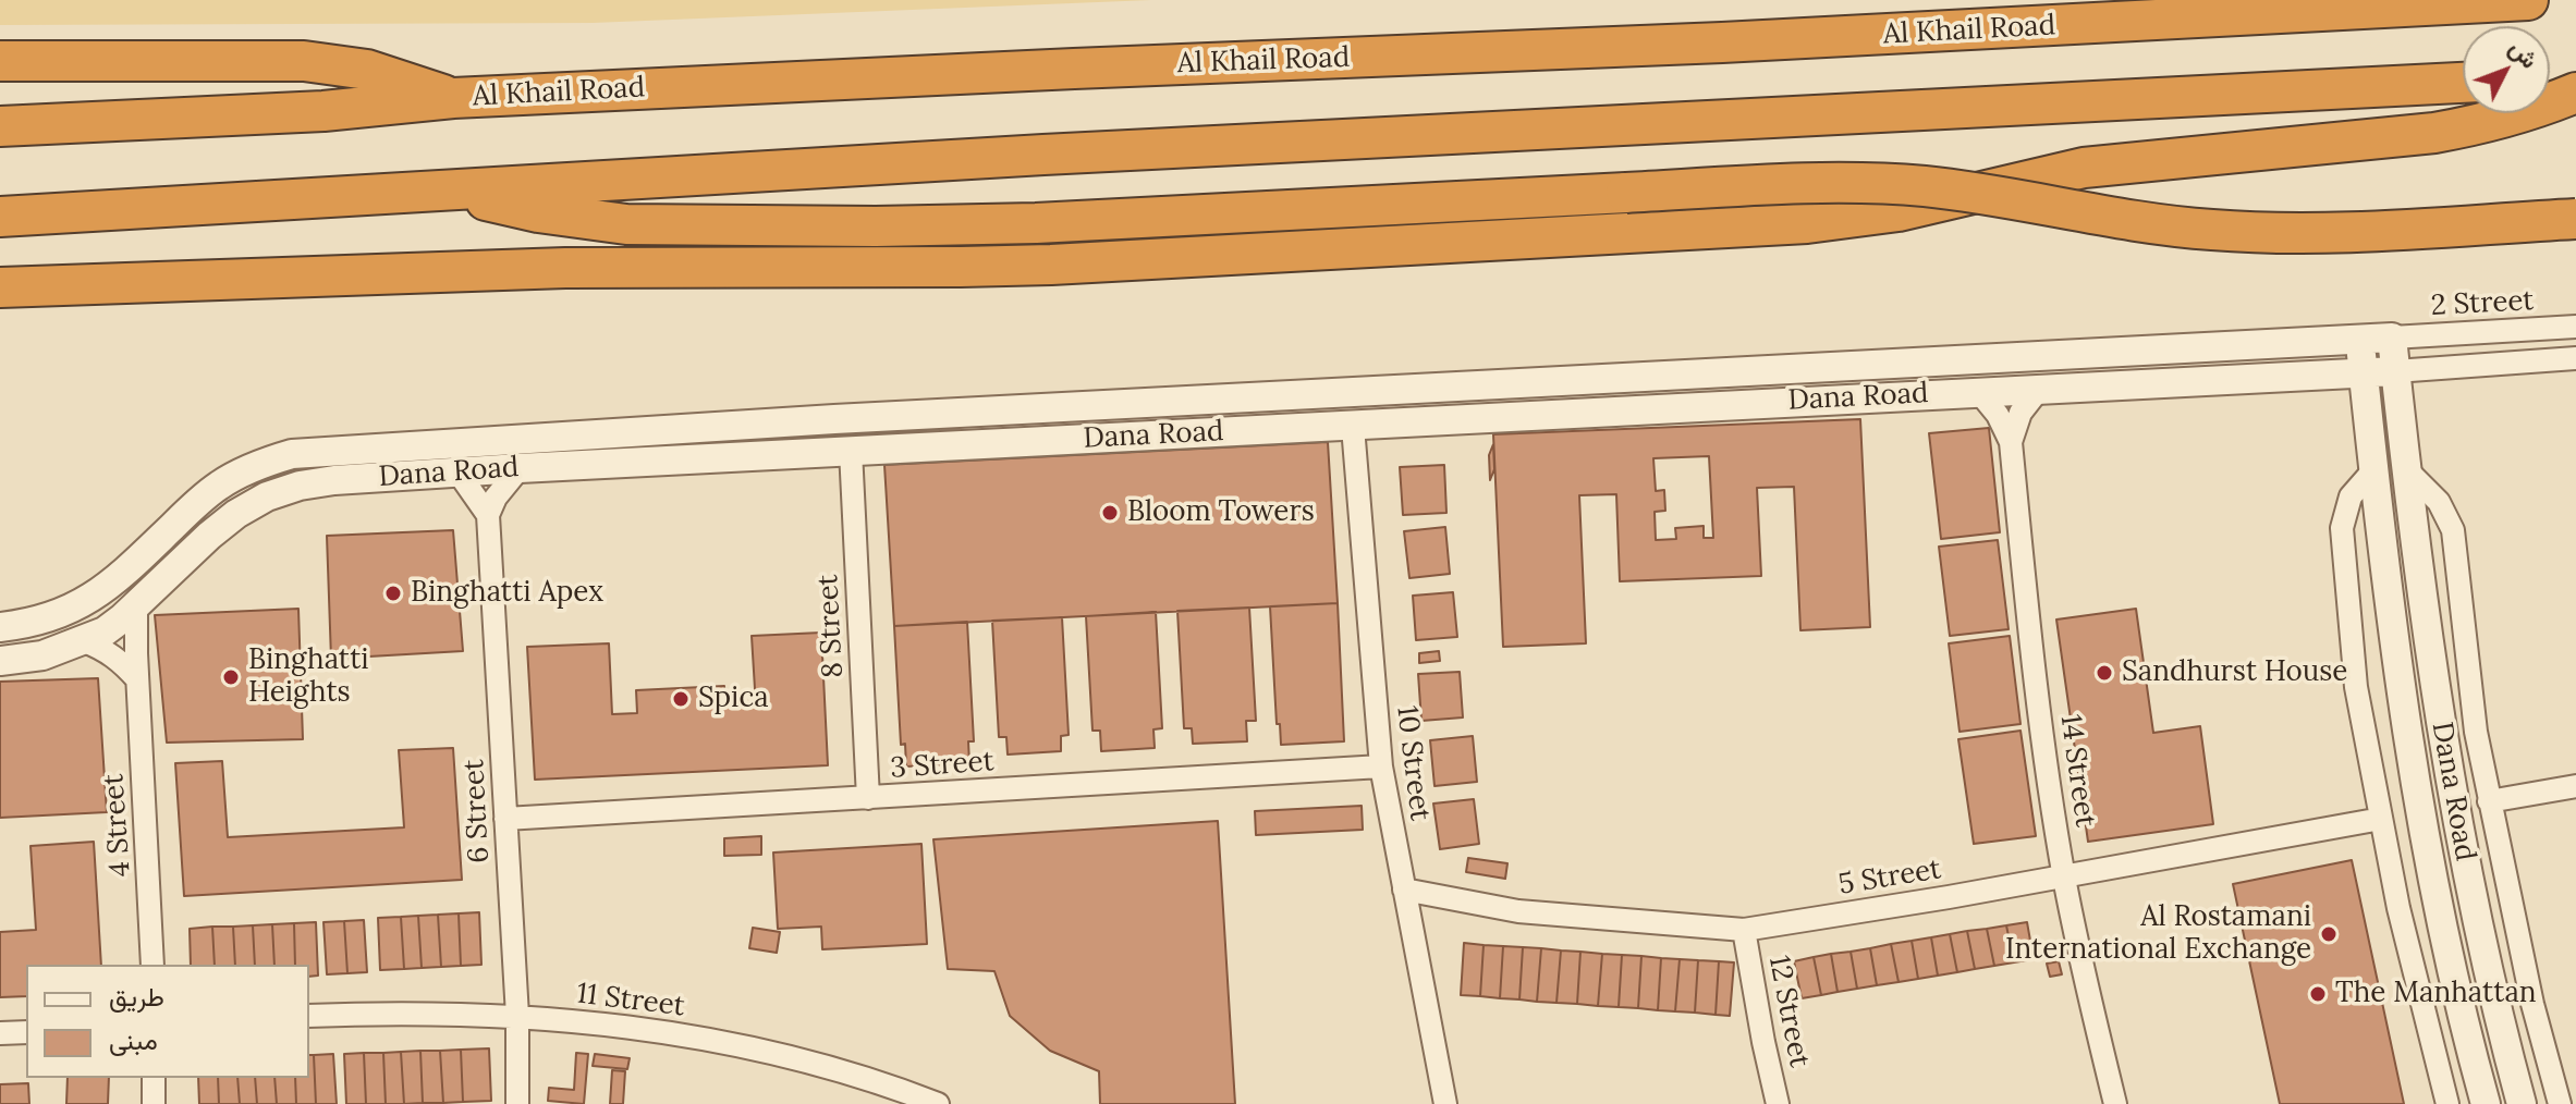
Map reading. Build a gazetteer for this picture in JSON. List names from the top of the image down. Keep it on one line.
{"streets":{"highway":["Al Khail Road"],"street":["2 Street","Dana Road","8 Street","10 Street","3 Street","14 Street","6 Street","4 Street","5 Street","11 Street","12 Street"]},"crossings":[["2 Street","Dana Road"],["Dana Road","8 Street"],["Dana Road","10 Street"],["Dana Road","14 Street"],["Dana Road","4 Street"],["8 Street","3 Street"],["10 Street","3 Street"],["10 Street","5 Street"],["3 Street","6 Street"],["14 Street","5 Street"],["6 Street","11 Street"],["5 Street","12 Street"]],"places":["Bloom Towers","Binghatti Apex","Sandhurst House","Binghatti Heights","Spica","Al Rostamani International Exchange","The Manhattan"],"legend":["طريق","مبنى"],"north":"top right"}
